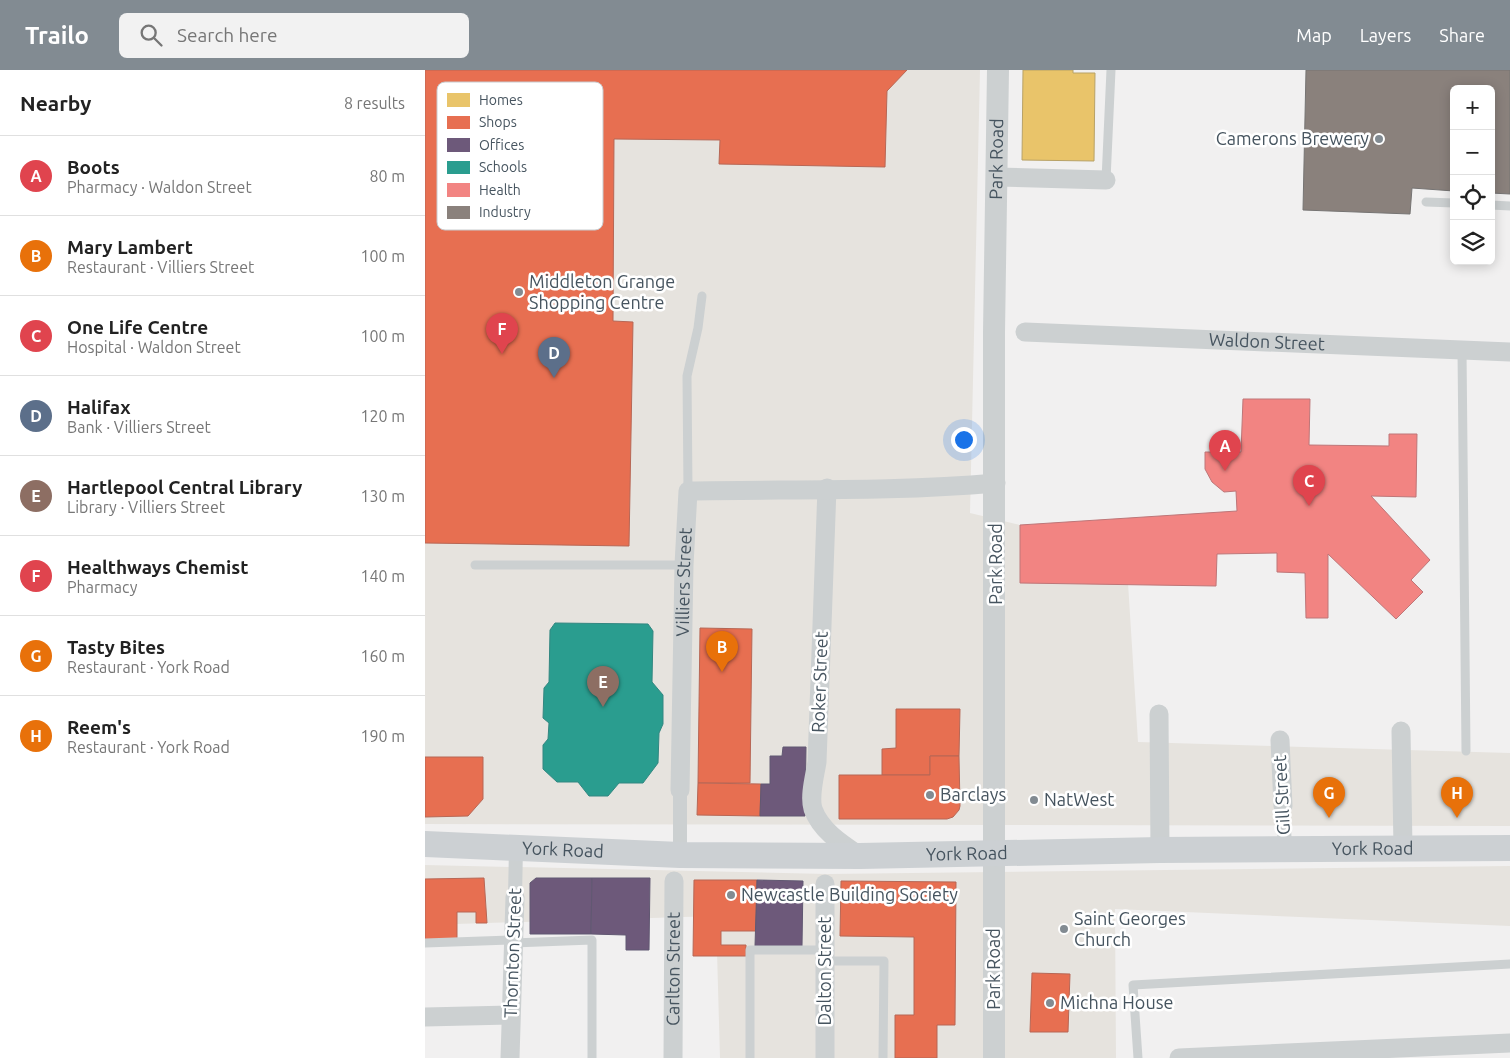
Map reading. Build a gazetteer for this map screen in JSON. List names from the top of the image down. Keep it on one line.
{"streets":{"main road":["York Road"],"street":["Park Road","Waldon Street","Villiers Street","Roker Street","Gill Street","Thornton Street","Carlton Street","Dalton Street"]},"crossings":[["Park Road","York Road"],["Roker Street","York Road"],["Gill Street","York Road"],["York Road","Thornton Street"]],"places":["Camerons Brewery","Middleton Grange Shopping Centre","Barclays","NatWest","Newcastle Building Society","Saint Georges Church","Michna House"],"legend":["Homes","Shops","Offices","Schools","Health","Industry"],"page":{"header":"Trailo","search":"Search here","nav":["Map","Layers","Share"],"heading":["Nearby","8 results"],"map_buttons":["+","−"],"list":[{"mark":"A","name":"Boots","note":"Pharmacy · Waldon Street","value":"80 m"},{"mark":"B","name":"Mary Lambert","note":"Restaurant · Villiers Street","value":"100 m"},{"mark":"C","name":"One Life Centre","note":"Hospital · Waldon Street","value":"100 m"},{"mark":"D","name":"Halifax","note":"Bank · Villiers Street","value":"120 m"},{"mark":"E","name":"Hartlepool Central Library","note":"Library · Villiers Street","value":"130 m"},{"mark":"F","name":"Healthways Chemist","note":"Pharmacy","value":"140 m"},{"mark":"G","name":"Tasty Bites","note":"Restaurant · York Road","value":"160 m"},{"mark":"H","name":"Reem's","note":"Restaurant · York Road","value":"190 m"}],"pins":["F","D","A","C","B","E","G","H"]}}
